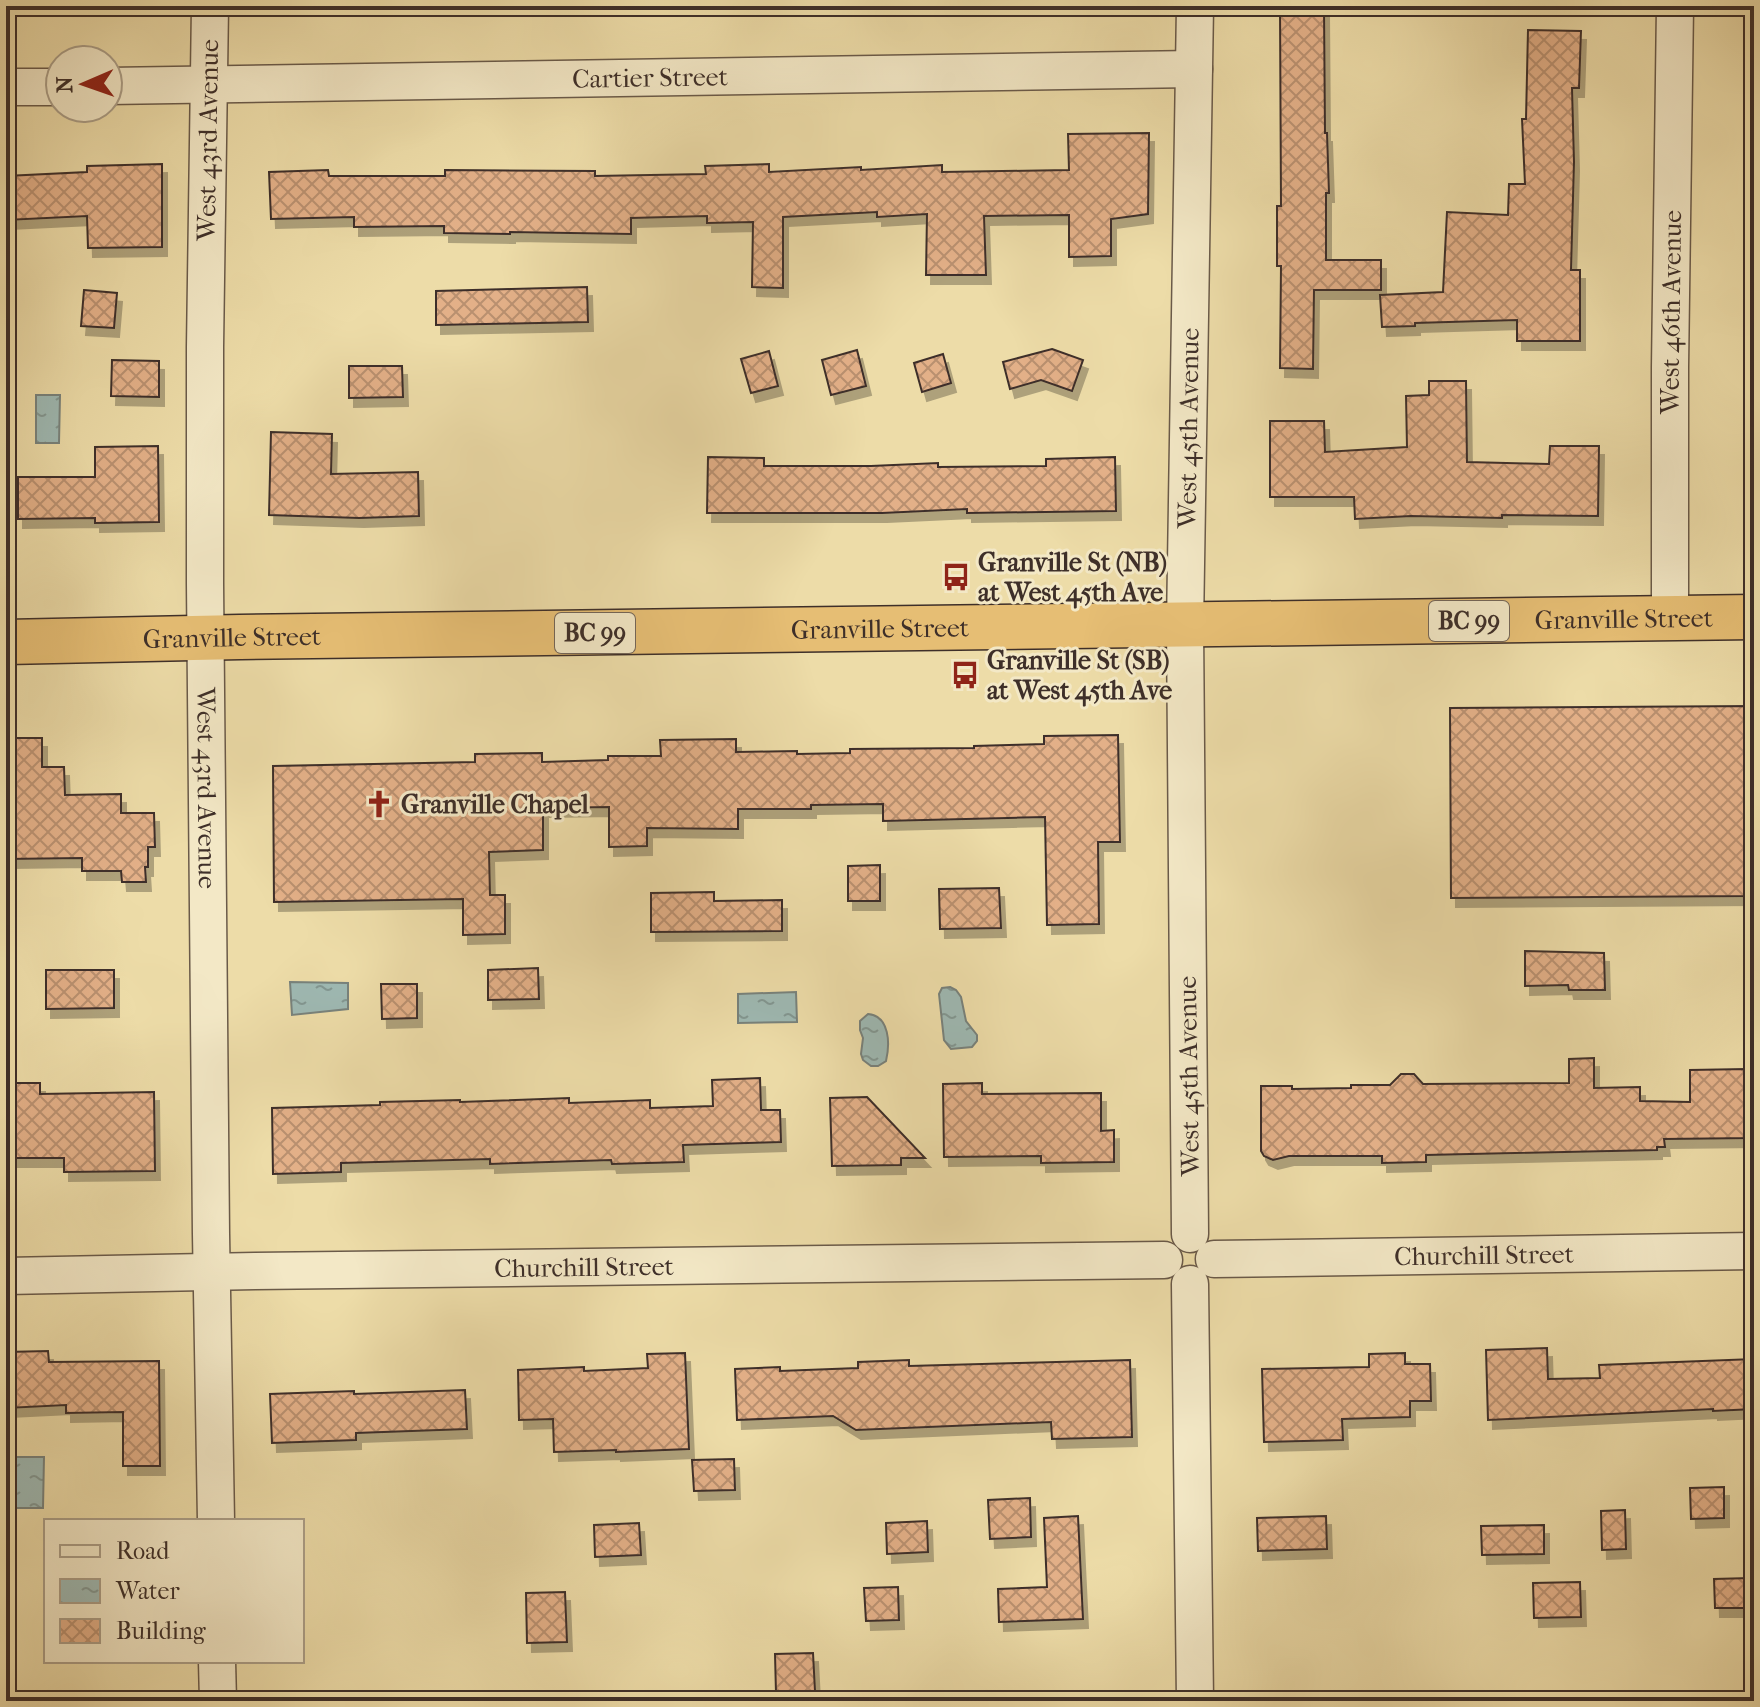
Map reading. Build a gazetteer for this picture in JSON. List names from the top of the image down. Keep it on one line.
{"streets":{"highway":["Granville Street","BC 99"],"street":["Cartier Street","West 43rd Avenue","West 46th Avenue","West 45th Avenue","Churchill Street"]},"crossings":[["Cartier Street","West 43rd Avenue"],["Cartier Street","West 45th Avenue"],["West 43rd Avenue","Granville Street"],["West 43rd Avenue","Churchill Street"],["West 46th Avenue","Granville Street"],["West 45th Avenue","Granville Street"],["West 45th Avenue","Churchill Street"]],"places":{"bus stop":["Granville St (NB) at West 45th Ave","Granville St (SB) at West 45th Ave"],"church":["Granville Chapel"]},"legend":["Road","Water","Building"],"north":"left"}
